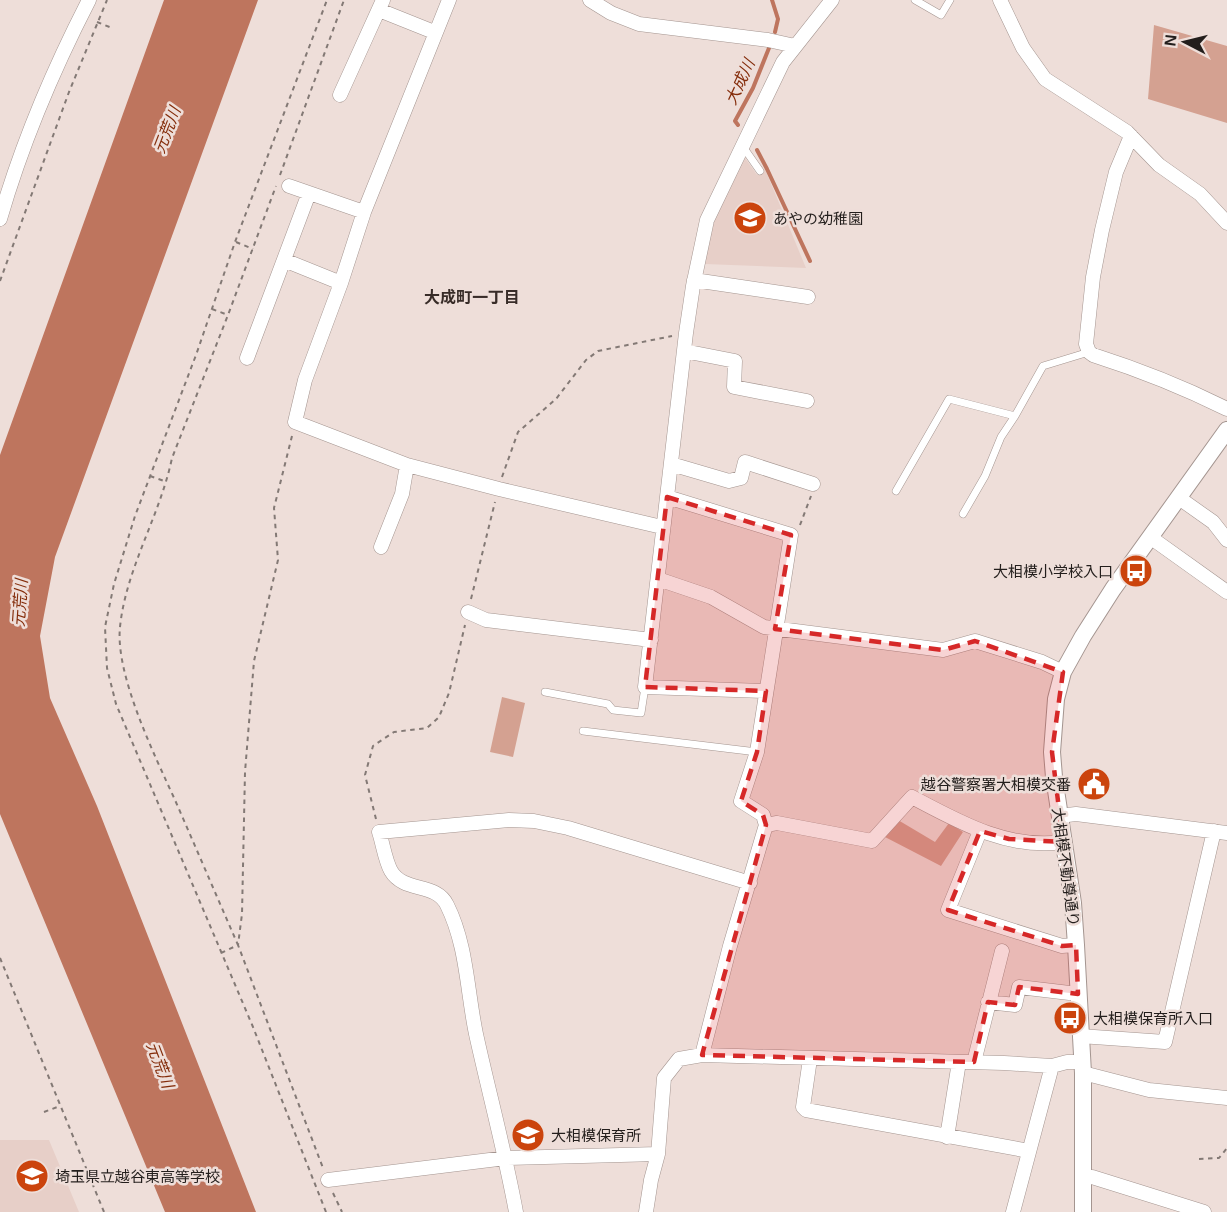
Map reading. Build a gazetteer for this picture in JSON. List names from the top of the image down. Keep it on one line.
{"streets":{"street":["大相模不動尊通り"]},"districts":["大成町一丁目"],"water":["大成川","元荒川"],"places":{"school or university":["あやの幼稚園","大相模保育所","埼玉県立越谷東高等学校"],"bus stop":["大相模小学校入口","大相模保育所入口"],"public building":["越谷警察署大相模交番"]},"north":"left"}
